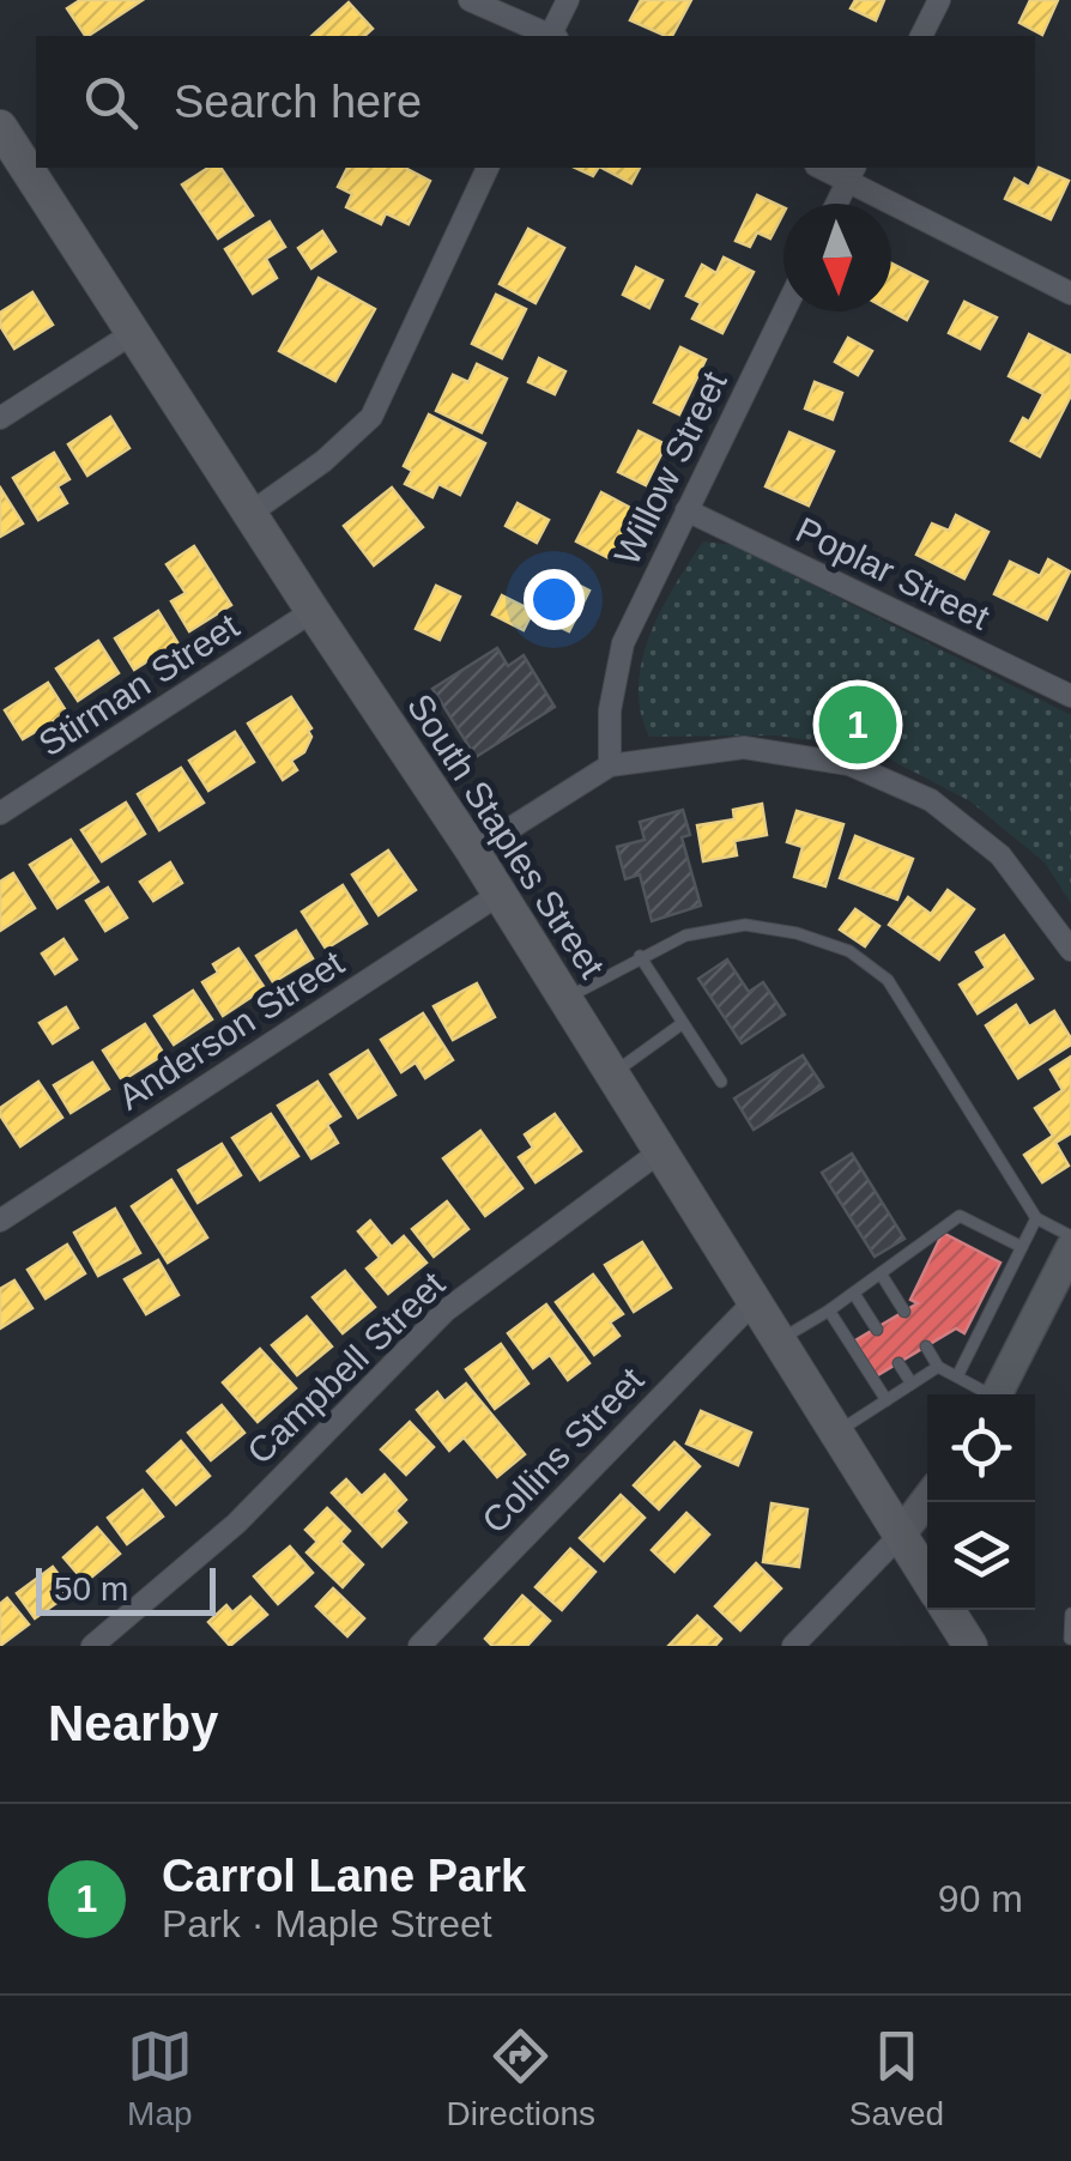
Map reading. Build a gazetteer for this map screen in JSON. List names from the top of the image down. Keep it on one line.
{"streets":{"main road":["South Staples Street"],"street":["Willow Street","Poplar Street","Stirman Street","Anderson Street","Campbell Street","Collins Street"]},"crossings":[["Willow Street","Poplar Street"],["Stirman Street","South Staples Street"],["South Staples Street","Anderson Street"],["South Staples Street","Campbell Street"],["South Staples Street","Collins Street"]],"scale_bar":"50 m","north":"bottom","page":{"search":"Search here","pins":"1","scale":"50 m","heading":"Nearby","list":[{"mark":"1","name":"Carrol Lane Park","note":"Park · Maple Street","value":"90 m"}],"nav":["Map","Directions","Saved"]}}
